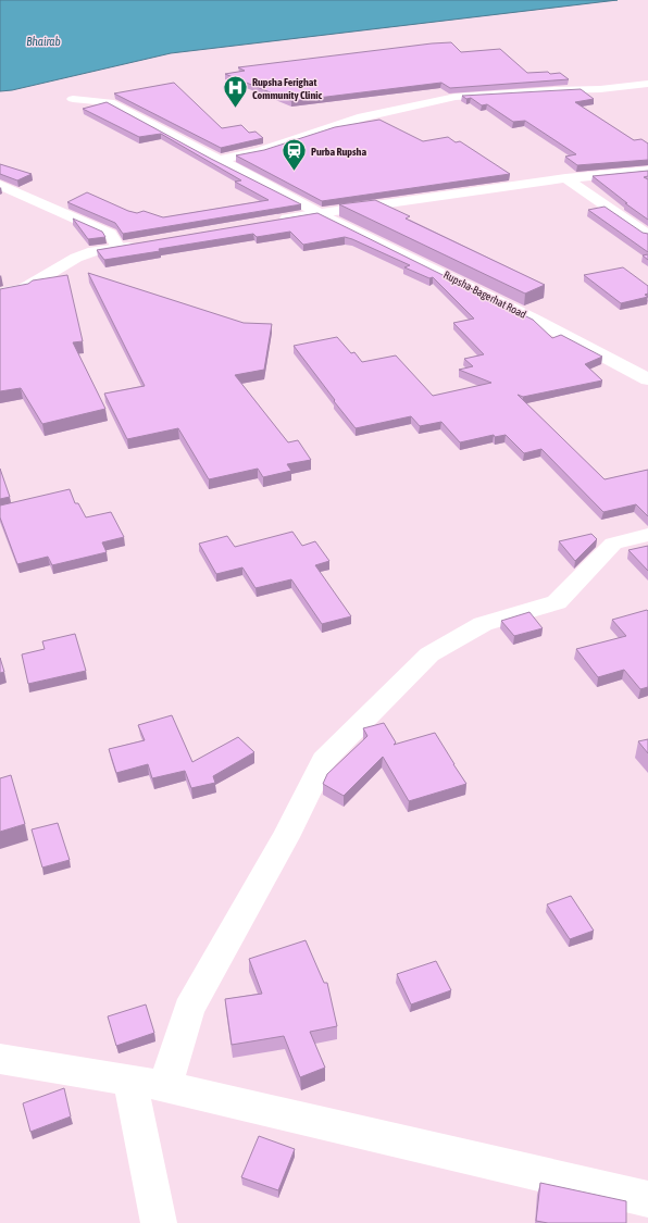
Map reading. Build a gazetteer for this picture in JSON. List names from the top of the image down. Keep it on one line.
{"streets":{"street":["Rupsha-Bagerhat Road"]},"water":["Bhairab"],"places":{"hospital":["Rupsha Ferighat Community Clinic"],"station":["Purba Rupsha"]}}
